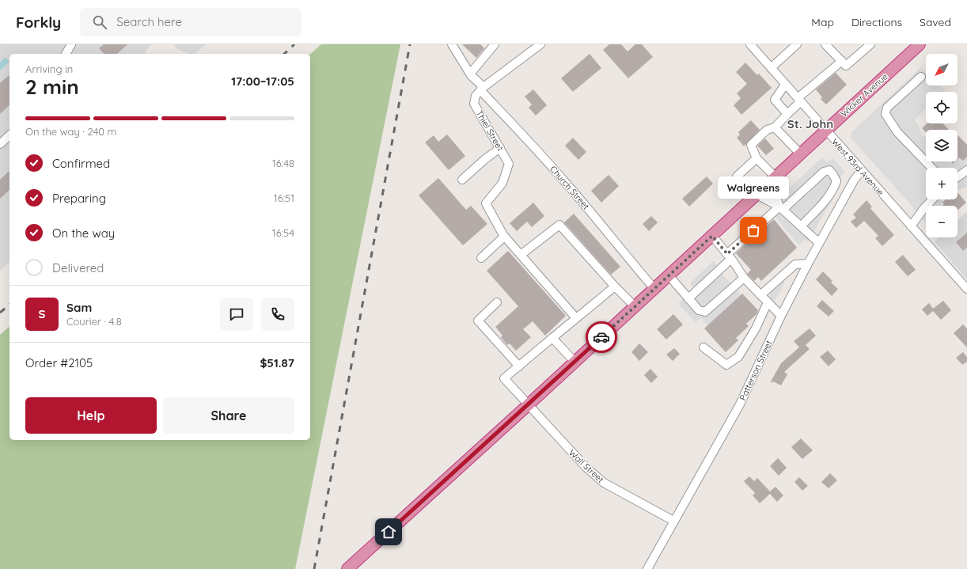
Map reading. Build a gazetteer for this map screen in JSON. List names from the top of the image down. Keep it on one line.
{"streets":{"highway":["Wicker Avenue"],"street":["Thiel Street","West 93rd Avenue","Church Street","Patterson Street","Wall Street"]},"crossings":[["Wicker Avenue","West 93rd Avenue"],["Wicker Avenue","Church Street"],["Wicker Avenue","Wall Street"],["Thiel Street","Church Street"],["West 93rd Avenue","Patterson Street"],["Patterson Street","Wall Street"]],"districts":["St. John"],"places":["Walgreens"],"north":"bottom left","page":{"header":"Forkly","search":"Search here","nav":["Map","Directions","Saved"],"map_buttons":["+","−"],"heading":["2 min","Arriving in","17:00–17:05"],"panel":["Sam","Courier · 4.8","Order #2105","$51.87"],"bar":"On the way · 240 m","list":[["Confirmed","16:48"],["Preparing","16:51"],["On the way","16:54"],"Delivered"],"bubble":"Walgreens","round":"S","buttons":["Help","Share"]}}
